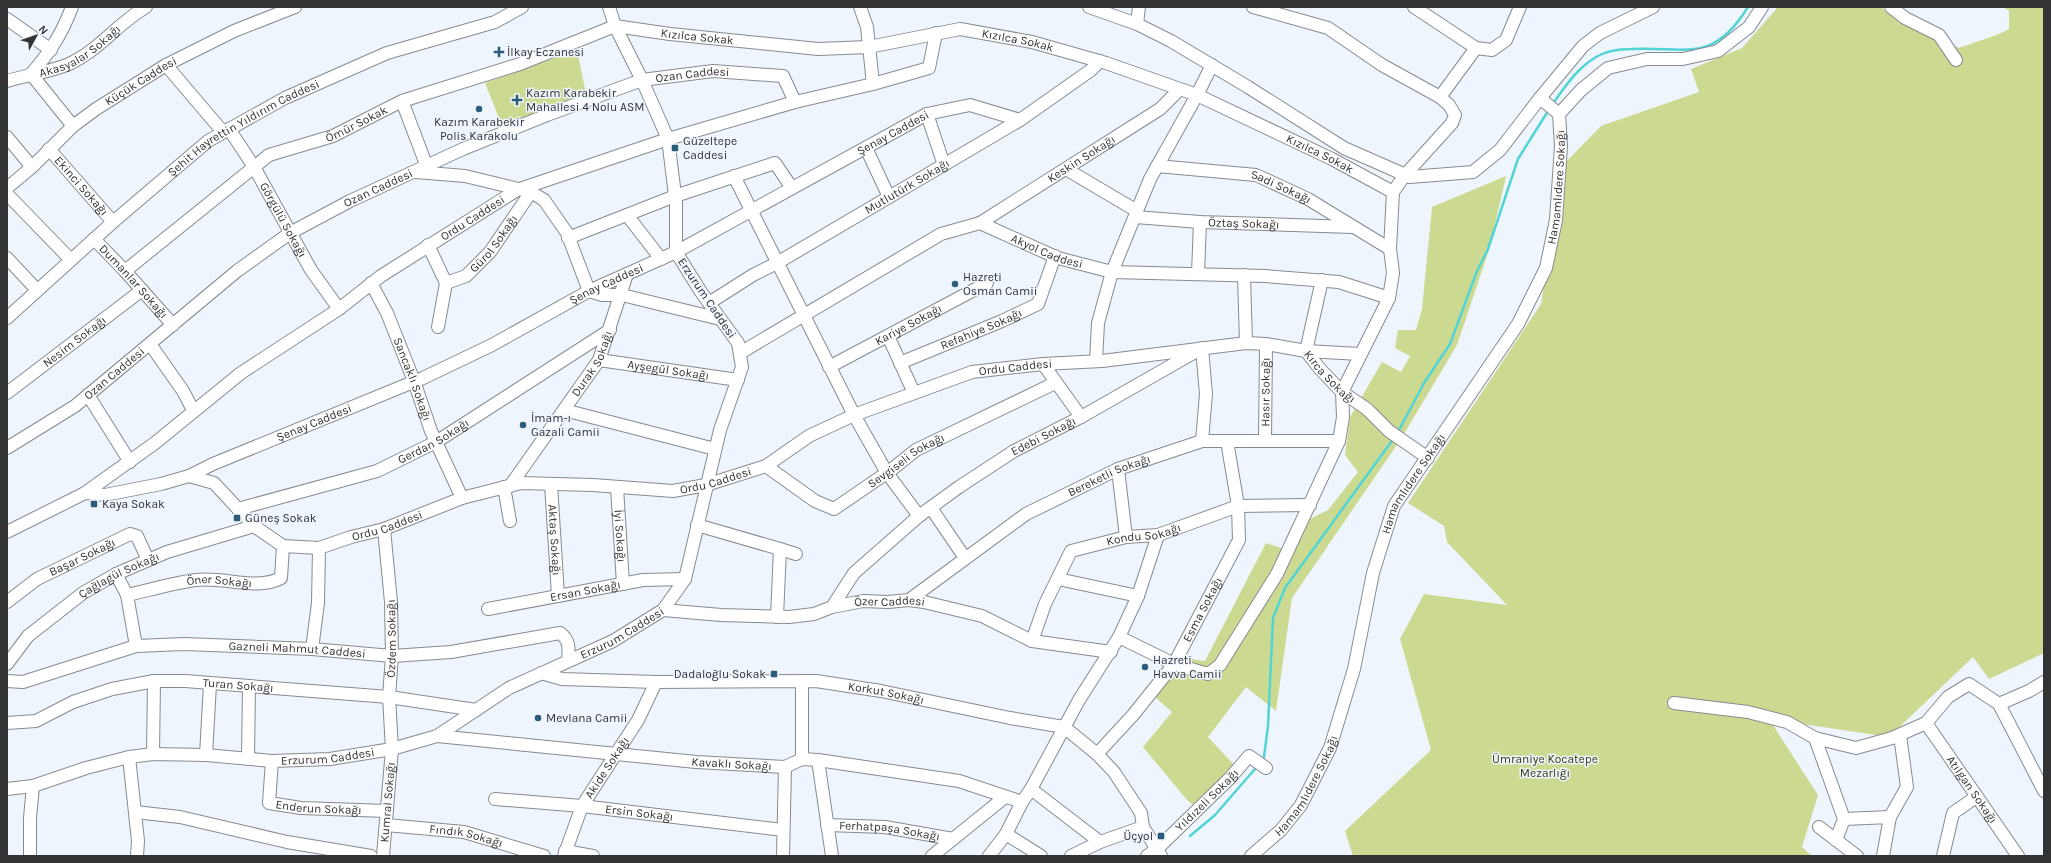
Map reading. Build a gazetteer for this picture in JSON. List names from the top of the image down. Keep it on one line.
{"streets":{"street":["Kızılca Sokak","Akasyalar Sokağı","Ozan Caddesi","Küçük Caddesi","Ömür Sokak","Şehit Hayrettin Yıldırım Caddesi","Şenay Caddesi","Keskin Sokağı","Ekinci Sokağı","Mutlutürk Sokağı","Hamamlıdere Sokağı","Sadi Sokağı","Ordu Caddesi","Görgülü Sokağı","Öztaş Sokağı","Gürol Sokağı","Akyol Caddesi","Dumanlar Sokağı","Erzurum Caddesi","Kariye Sokağı","Refahiye Sokağı","Nesim Sokağı","Durak Sokağı","Ayşegül Sokağı","Kırca Sokağı","Sancaklı Sokağı","Hasır Sokağı","Edebi Sokağı","Gerdan Sokağı","Sevgiseli Sokağı","Bereketli Sokağı","Kondu Sokağı","İyi Sokağı","Aktaş Sokağı","Başar Sokağı","Çağlagül Sokağı","Öner Sokağı","Ersan Sokağı","Özer Caddesi","Esma Sokağı","Özdem Sokağı","Gazneli Mahmut Caddesi","Turan Sokağı","Korkut Sokağı","Kavaklı Sokağı","Akide Sokağı","Atılgan Sokağı","Yıldızeli Sokağı","Kumral Sokağı","Enderun Sokağı","Ersin Sokağı","Ferhatpaşa Sokağı","Fındık Sokağı"]},"crossings":[["Kızılca Sokak","Ömür Sokak"],["Kızılca Sokak","Keskin Sokağı"],["Kızılca Sokak","Mutlutürk Sokağı"],["Kızılca Sokak","Ordu Caddesi"],["Kızılca Sokak","Erzurum Caddesi"],["Ozan Caddesi","Ordu Caddesi"],["Ozan Caddesi","Görgülü Sokağı"],["Ozan Caddesi","Dumanlar Sokağı"],["Ozan Caddesi","Erzurum Caddesi"],["Küçük Caddesi","Ekinci Sokağı"],["Küçük Caddesi","Görgülü Sokağı"],["Ömür Sokak","Görgülü Sokağı"],["Ömür Sokak","Dumanlar Sokağı"],["Ömür Sokak","Erzurum Caddesi"],["Şehit Hayrettin Yıldırım Caddesi","Ekinci Sokağı"],["Şehit Hayrettin Yıldırım Caddesi","Görgülü Sokağı"],["Şehit Hayrettin Yıldırım Caddesi","Dumanlar Sokağı"],["Şenay Caddesi","Mutlutürk Sokağı"],["Şenay Caddesi","Erzurum Caddesi"],["Şenay Caddesi","Durak Sokağı"],["Şenay Caddesi","Sancaklı Sokağı"],["Keskin Sokağı","Akyol Caddesi"],["Mutlutürk Sokağı","Erzurum Caddesi"],["Hamamlıdere Sokağı","Kırca Sokağı"],["Sadi Sokağı","Öztaş Sokağı"],["Ordu Caddesi","Görgülü Sokağı"],["Ordu Caddesi","Erzurum Caddesi"],["Ordu Caddesi","Durak Sokağı"],["Ordu Caddesi","Kırca Sokağı"],["Ordu Caddesi","Sancaklı Sokağı"],["Ordu Caddesi","Hasır Sokağı"],["Ordu Caddesi","Edebi Sokağı"],["Ordu Caddesi","Sevgiseli Sokağı"],["Ordu Caddesi","İyi Sokağı"],["Ordu Caddesi","Aktaş Sokağı"],["Ordu Caddesi","Öner Sokağı"],["Ordu Caddesi","Özdem Sokağı"],["Akyol Caddesi","Refahiye Sokağı"],["Akyol Caddesi","Kırca Sokağı"],["Dumanlar Sokağı","Nesim Sokağı"],["Erzurum Caddesi","Ayşegül Sokağı"],["Erzurum Caddesi","Ersan Sokağı"],["Erzurum Caddesi","Özer Caddesi"],["Erzurum Caddesi","Özdem Sokağı"],["Erzurum Caddesi","Gazneli Mahmut Caddesi"],["Erzurum Caddesi","Turan Sokağı"],["Erzurum Caddesi","Korkut Sokağı"],["Erzurum Caddesi","Kavaklı Sokağı"],["Erzurum Caddesi","Kumral Sokağı"],["Erzurum Caddesi","Enderun Sokağı"],["Durak Sokağı","Ayşegül Sokağı"],["Durak Sokağı","Gerdan Sokağı"],["Sancaklı Sokağı","Gerdan Sokağı"],["Hasır Sokağı","Bereketli Sokağı"],["Edebi Sokağı","Özer Caddesi"],["Bereketli Sokağı","Özer Caddesi"],["Bereketli Sokağı","Esma Sokağı"],["Kondu Sokağı","Özer Caddesi"],["Kondu Sokağı","Esma Sokağı"],["İyi Sokağı","Ersan Sokağı"],["Aktaş Sokağı","Ersan Sokağı"],["Başar Sokağı","Çağlagül Sokağı"],["Esma Sokağı","Korkut Sokağı"],["Özdem Sokağı","Gazneli Mahmut Caddesi"],["Özdem Sokağı","Turan Sokağı"],["Özdem Sokağı","Kumral Sokağı"],["Korkut Sokağı","Akide Sokağı"],["Korkut Sokağı","Yıldızeli Sokağı"],["Kavaklı Sokağı","Akide Sokağı"],["Akide Sokağı","Ersin Sokağı"],["Kumral Sokağı","Enderun Sokağı"],["Kumral Sokağı","Fındık Sokağı"]],"parks":["Ümraniye Kocatepe Mezarlığı"],"places":{"health":["İlkay Eczanesi","Kazım Karabekir Mahallesi 4 Nolu ASM"],"other":["Kazım Karabekir Polis Karakolu","Hazreti Osman Camii","İmam-ı Gazali Camii","Hazreti Havva Camii","Mevlana Camii"],"transit":["Güzeltepe Caddesi","Kaya Sokak","Güneş Sokak","Dadaloğlu Sokak","Üçyol"]},"north":"top right"}
